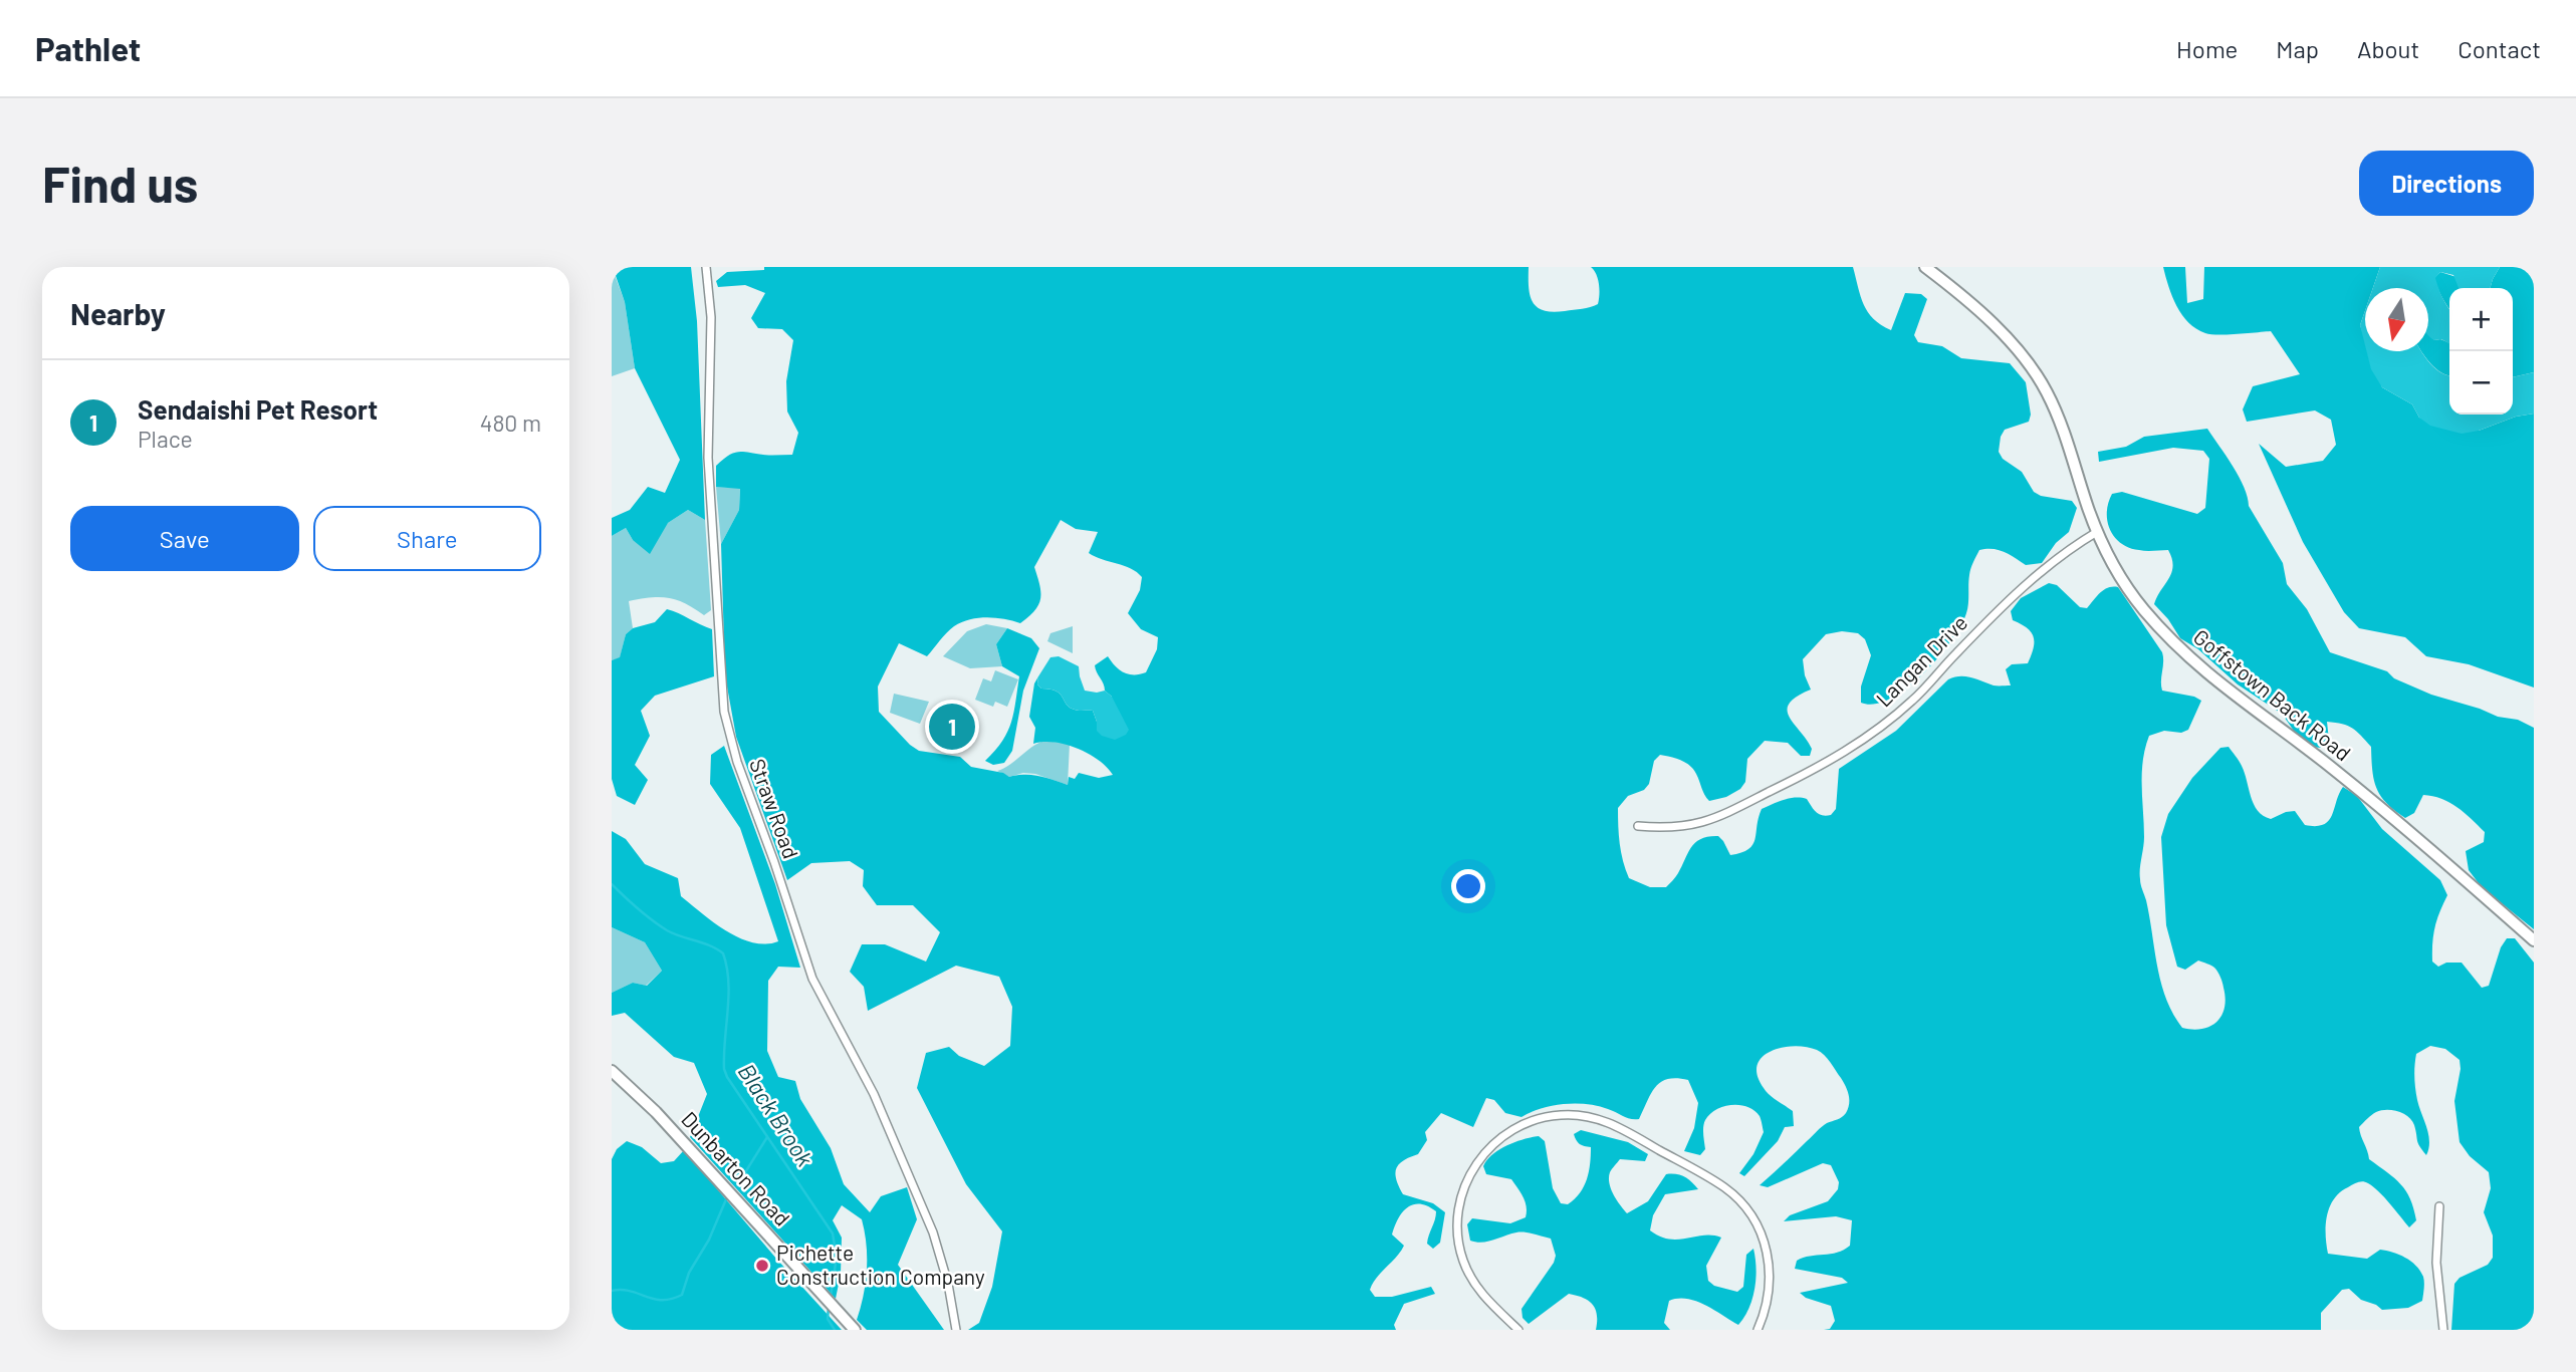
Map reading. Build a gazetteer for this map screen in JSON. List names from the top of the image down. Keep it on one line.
{"streets":{"main road":["Goffstown Back Road","Dunbarton Road"],"street":["Langan Drive","Straw Road"]},"crossings":[["Langan Drive","Goffstown Back Road"]],"water":["Black Brook"],"places":["Pichette Construction Company"],"north":"bottom","page":{"header":"Pathlet","nav":["Home","Map","About","Contact"],"buttons":["Directions",["Save","Share"]],"title":"Find us","heading":"Nearby","map_buttons":["+","−"],"list":[{"mark":"1","name":"Sendaishi Pet Resort","note":"Place","value":"480 m"}],"pins":"1"}}
